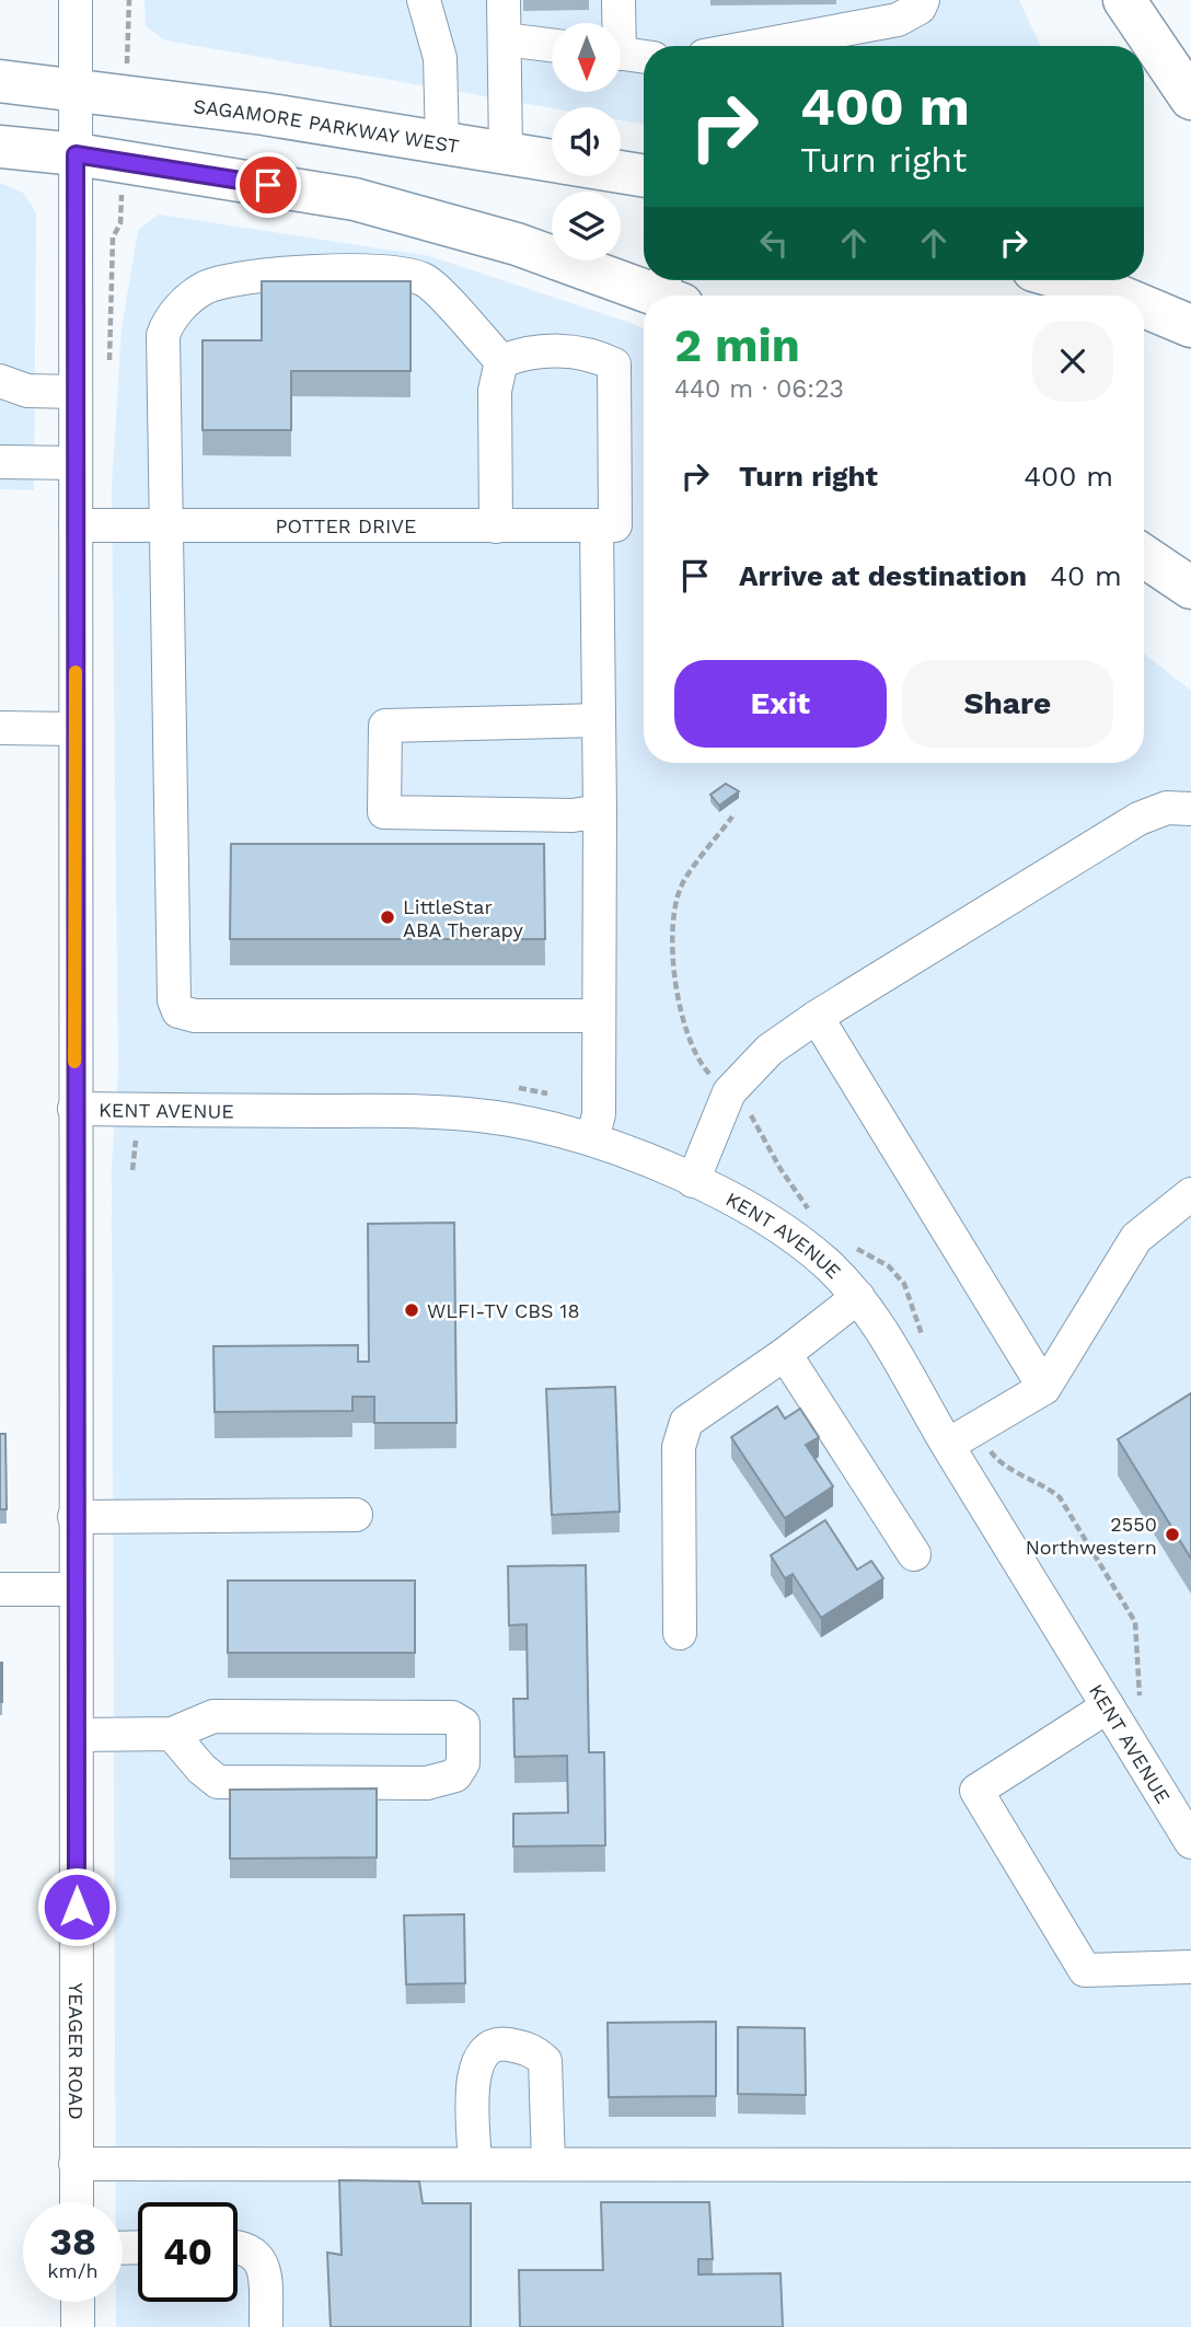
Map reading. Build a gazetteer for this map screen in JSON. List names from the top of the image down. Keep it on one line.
{"streets":{"main road":["SAGAMORE PARKWAY WEST"],"street":["POTTER DRIVE","KENT AVENUE","YEAGER ROAD"]},"crossings":[["SAGAMORE PARKWAY WEST","YEAGER ROAD"],["POTTER DRIVE","YEAGER ROAD"],["KENT AVENUE","YEAGER ROAD"]],"places":["LittleStar ABA Therapy","WLFI-TV CBS 18","2550 Northwestern"],"north":"bottom","page":{"turn":["400 m","Turn right"],"heading":["2 min","440 m · 06:23"],"list":[{"name":"Turn right","value":"400 m"},{"name":"Arrive at destination","value":"40 m"}],"buttons":["Exit","Share"],"speed":"38 km/h","limit":"40"}}
